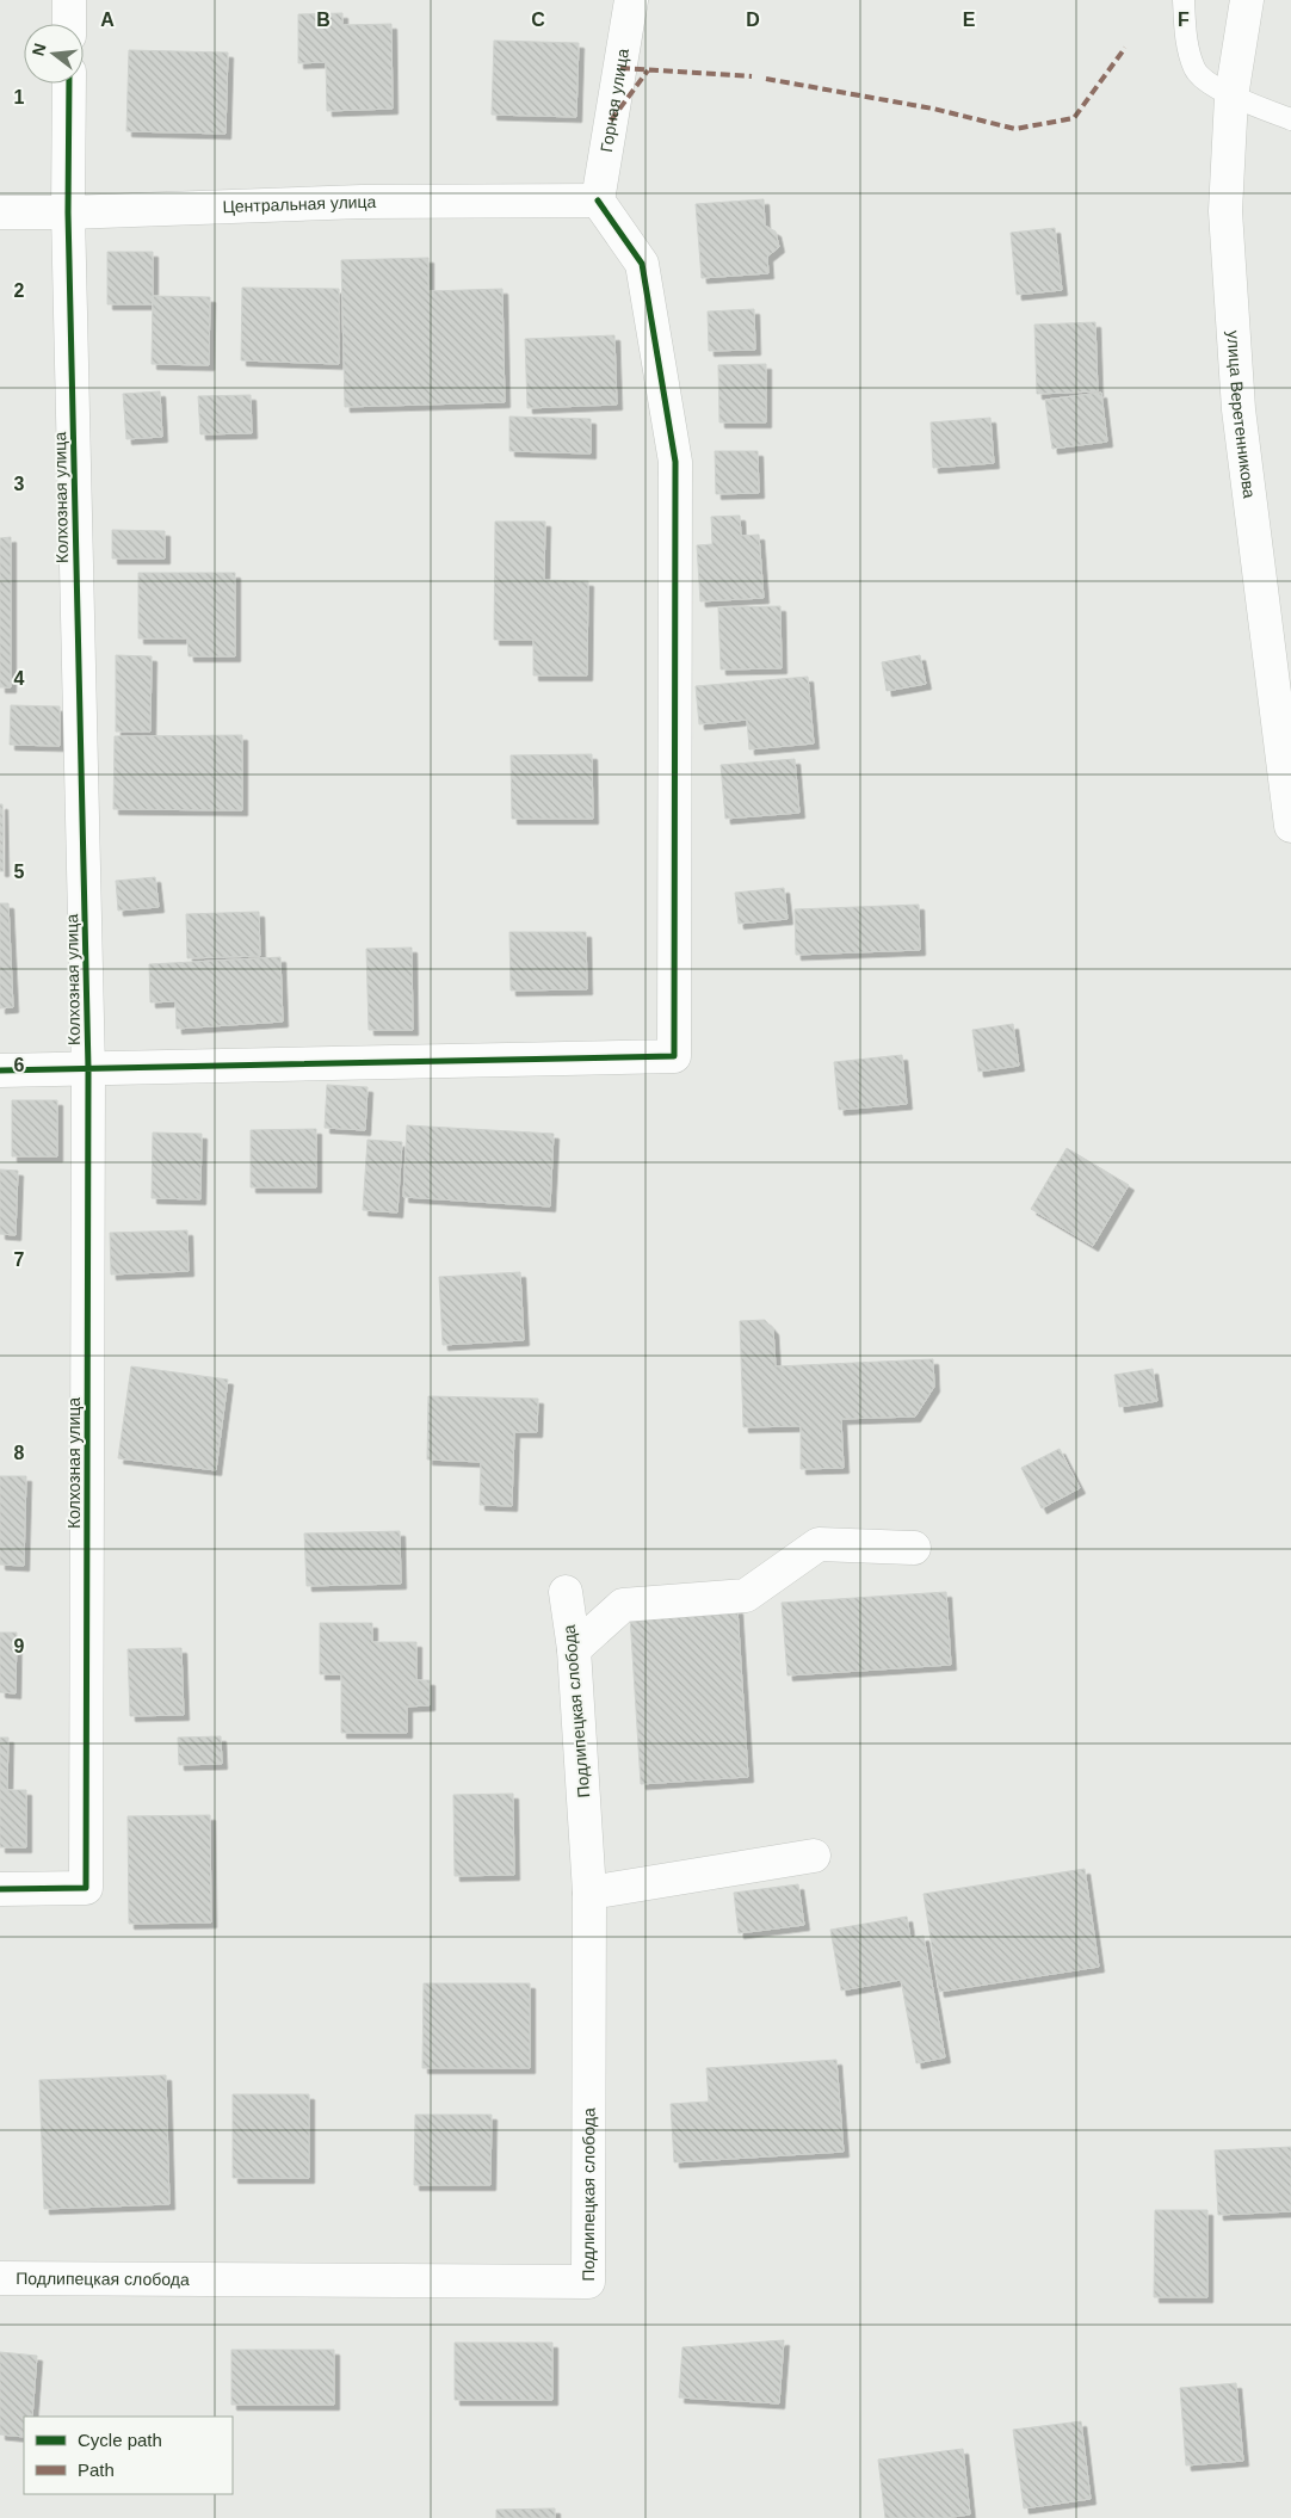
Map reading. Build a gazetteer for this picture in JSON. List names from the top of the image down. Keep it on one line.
{"streets":{"street":["Горная улица","Центральная улица","улица Веретенникова","Колхозная улица","Подлипецкая слобода"]},"crossings":[["Горная улица","Центральная улица"],["Центральная улица","Колхозная улица"]],"legend":["Cycle path","Path"],"north":"left","grid":{"columns":["A","B","C","D","E","F"],"rows":["1","2","3","4","5","6","7","8","9"]}}
